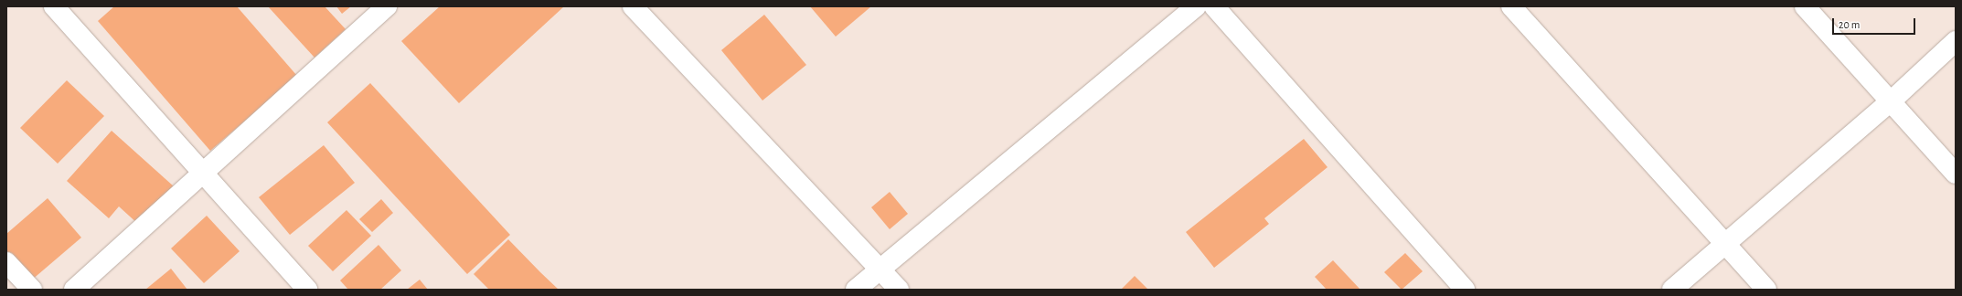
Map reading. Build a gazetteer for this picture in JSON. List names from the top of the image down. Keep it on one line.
{"scale_bar":"20 m"}
